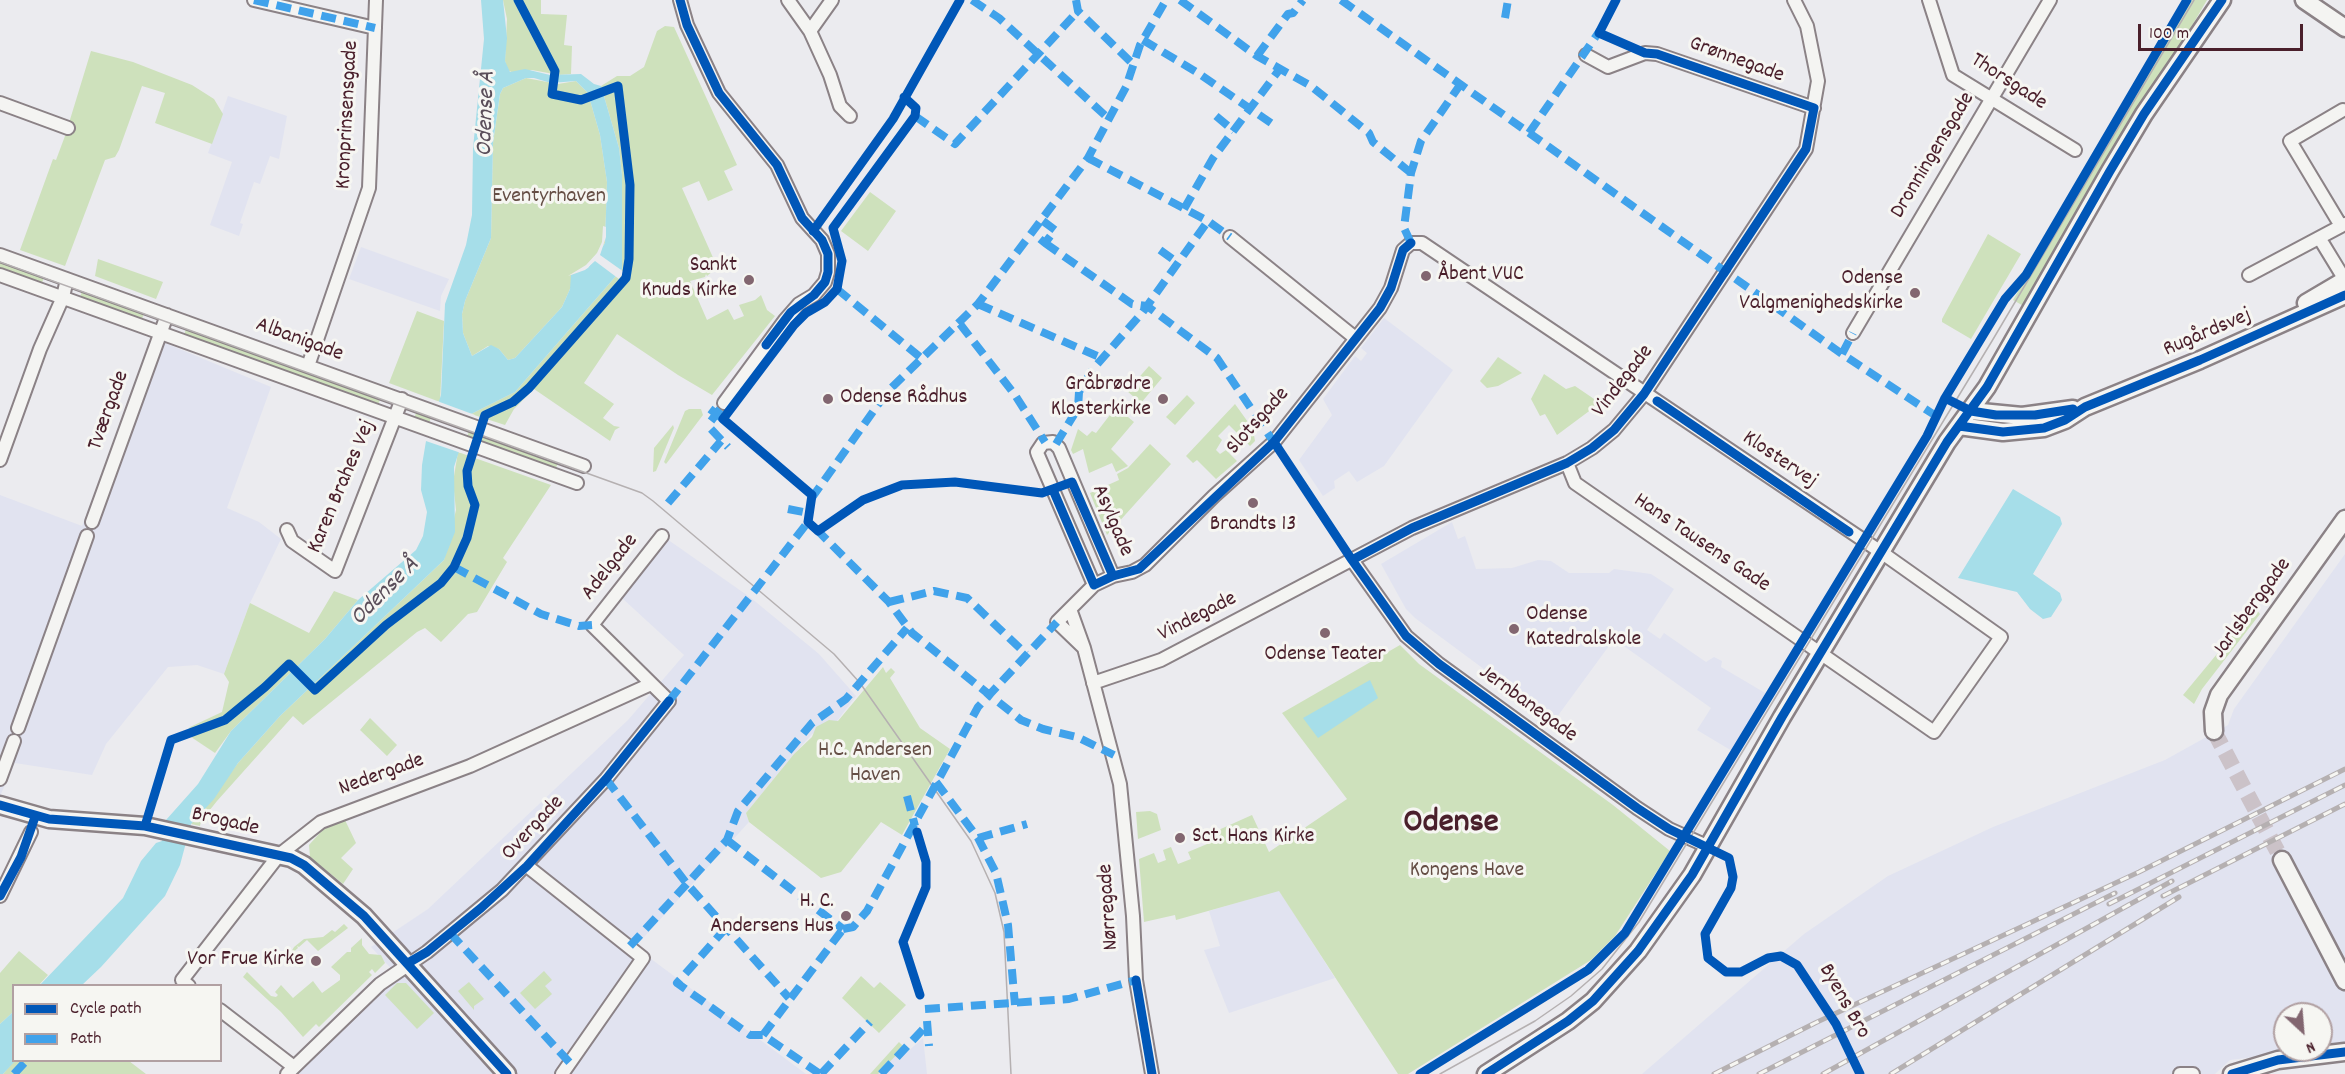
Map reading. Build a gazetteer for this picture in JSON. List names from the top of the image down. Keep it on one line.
{"streets":{"street":["Grønnegade","Thorsgade","Kronprinsensgade","Dronningensgade","Rugårdsvej","Albanigade","Vindegade","Tværgade","Slotsgade","Klostervej","Karen Brahes Vej","Asylgade","Hans Tausens Gade","Adelgade","Jarlsberggade","Jernbanegade","Nedergade","Brogade","Overgade","Nørregade"],"cycle path":["Byens Bro"]},"crossings":[["Grønnegade","Vindegade"],["Thorsgade","Dronningensgade"],["Kronprinsensgade","Albanigade"],["Albanigade","Tværgade"],["Albanigade","Karen Brahes Vej"],["Vindegade","Klostervej"],["Vindegade","Hans Tausens Gade"],["Vindegade","Jernbanegade"],["Vindegade","Nørregade"],["Slotsgade","Klostervej"],["Slotsgade","Asylgade"],["Klostervej","Hans Tausens Gade"],["Adelgade","Nedergade"],["Adelgade","Overgade"],["Nedergade","Brogade"],["Nedergade","Overgade"],["Brogade","Overgade"]],"districts":["Odense"],"water":["Odense Å"],"parks":["Eventyrhaven","H.C. Andersen Haven","Kongens Have"],"places":["Åbent VUC","Sankt Knuds Kirke","Odense Valgmenighedskirke","Odense Rådhus","Gråbrødre Klosterkirke","Brandts 13","Odense Katedralskole","Odense Teater","Sct. Hans Kirke","H. C. Andersens Hus","Vor Frue Kirke"],"legend":["Cycle path","Path"],"scale_bar":"100 m","north":"bottom right"}
